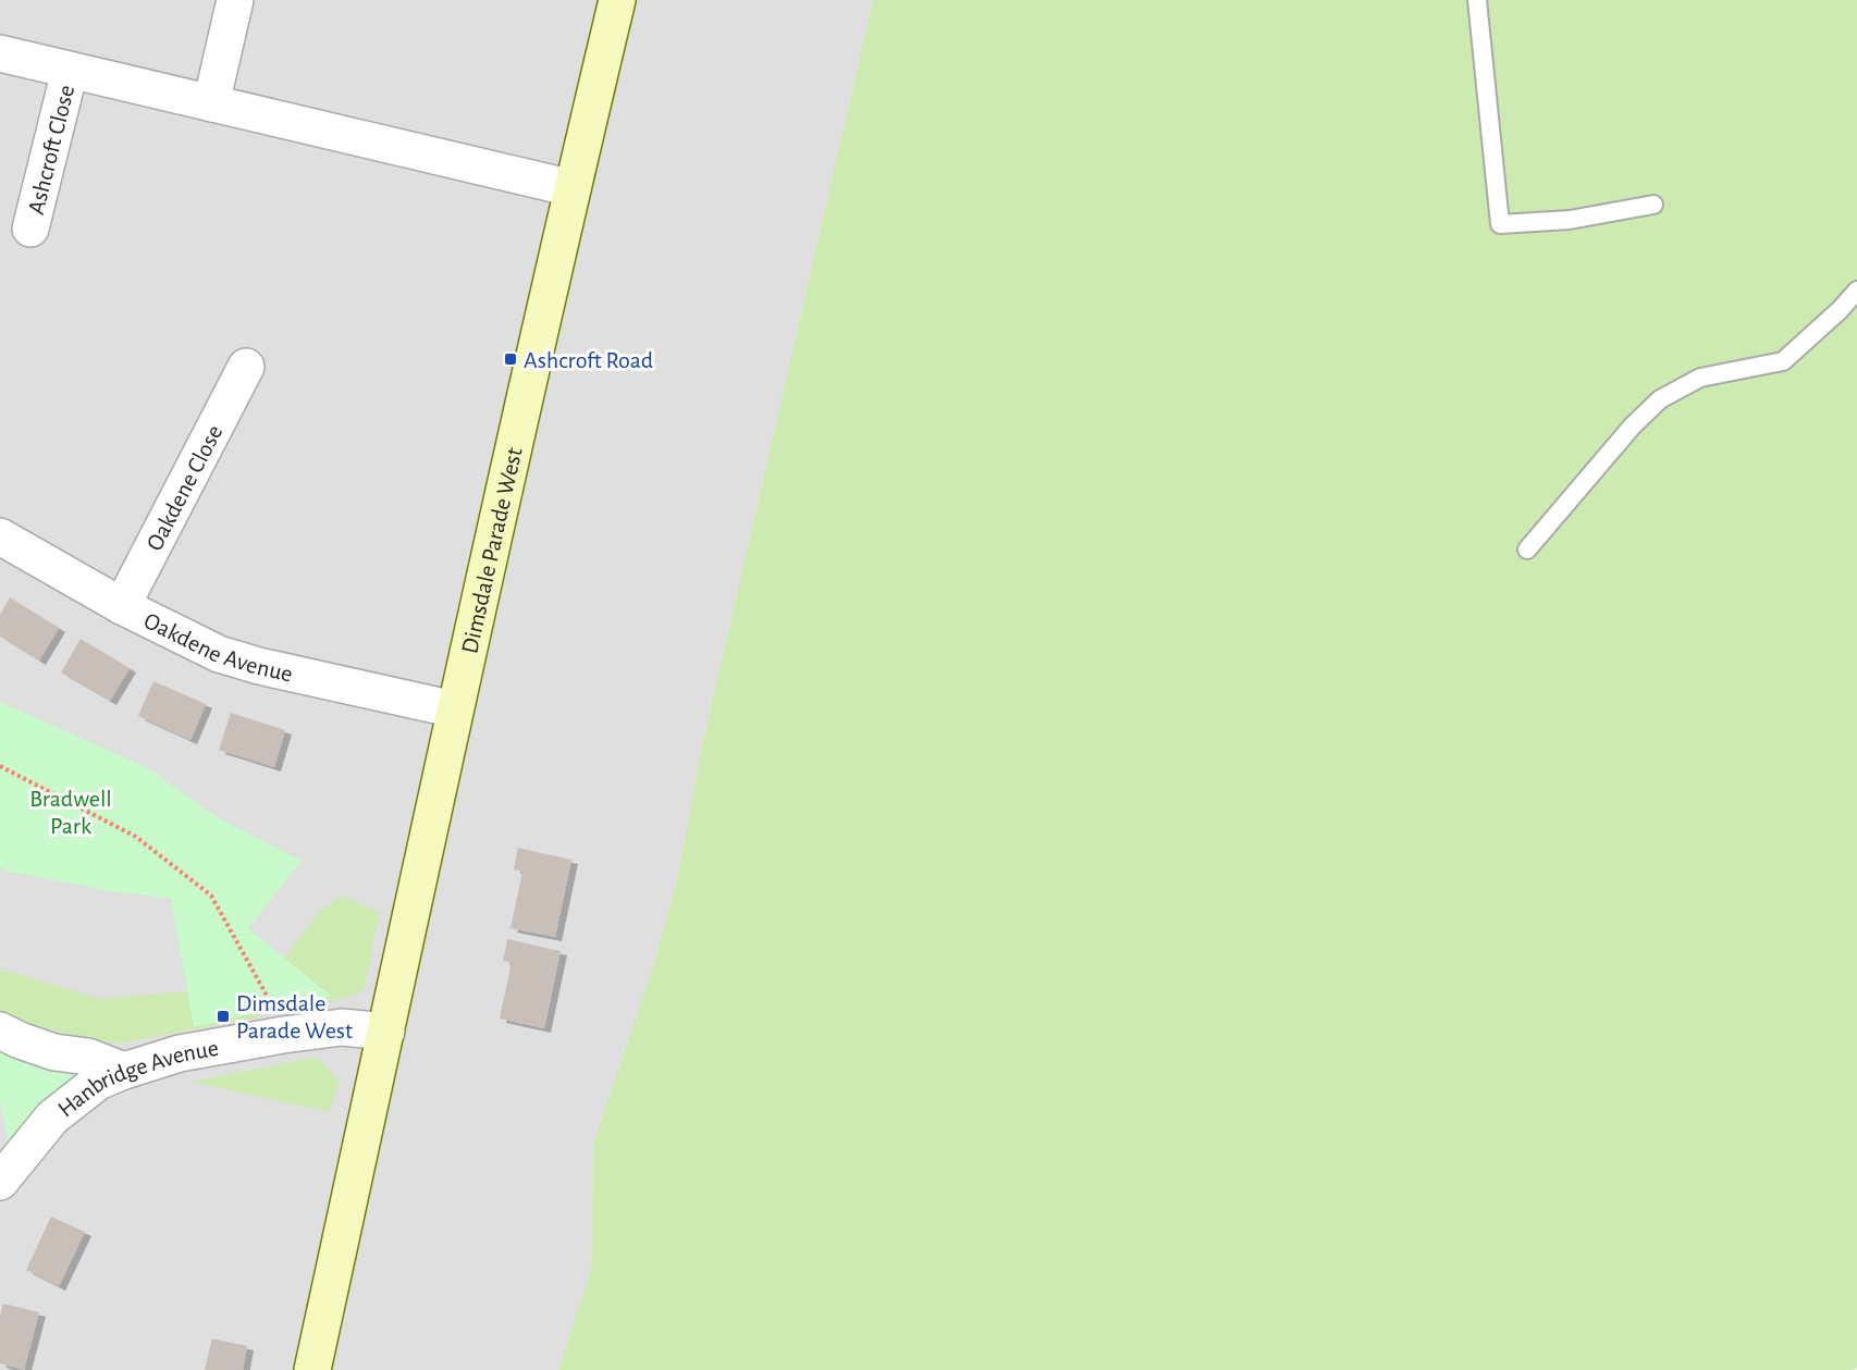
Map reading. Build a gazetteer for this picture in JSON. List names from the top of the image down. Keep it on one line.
{"streets":{"main road":["Dimsdale Parade West"],"street":["Ashcroft Close","Oakdene Close","Oakdene Avenue","Hanbridge Avenue"]},"crossings":[["Oakdene Close","Oakdene Avenue"],["Dimsdale Parade West","Oakdene Avenue"],["Dimsdale Parade West","Hanbridge Avenue"]],"parks":["Bradwell Park"],"places":{"transit":["Ashcroft Road","Dimsdale Parade West"]}}
